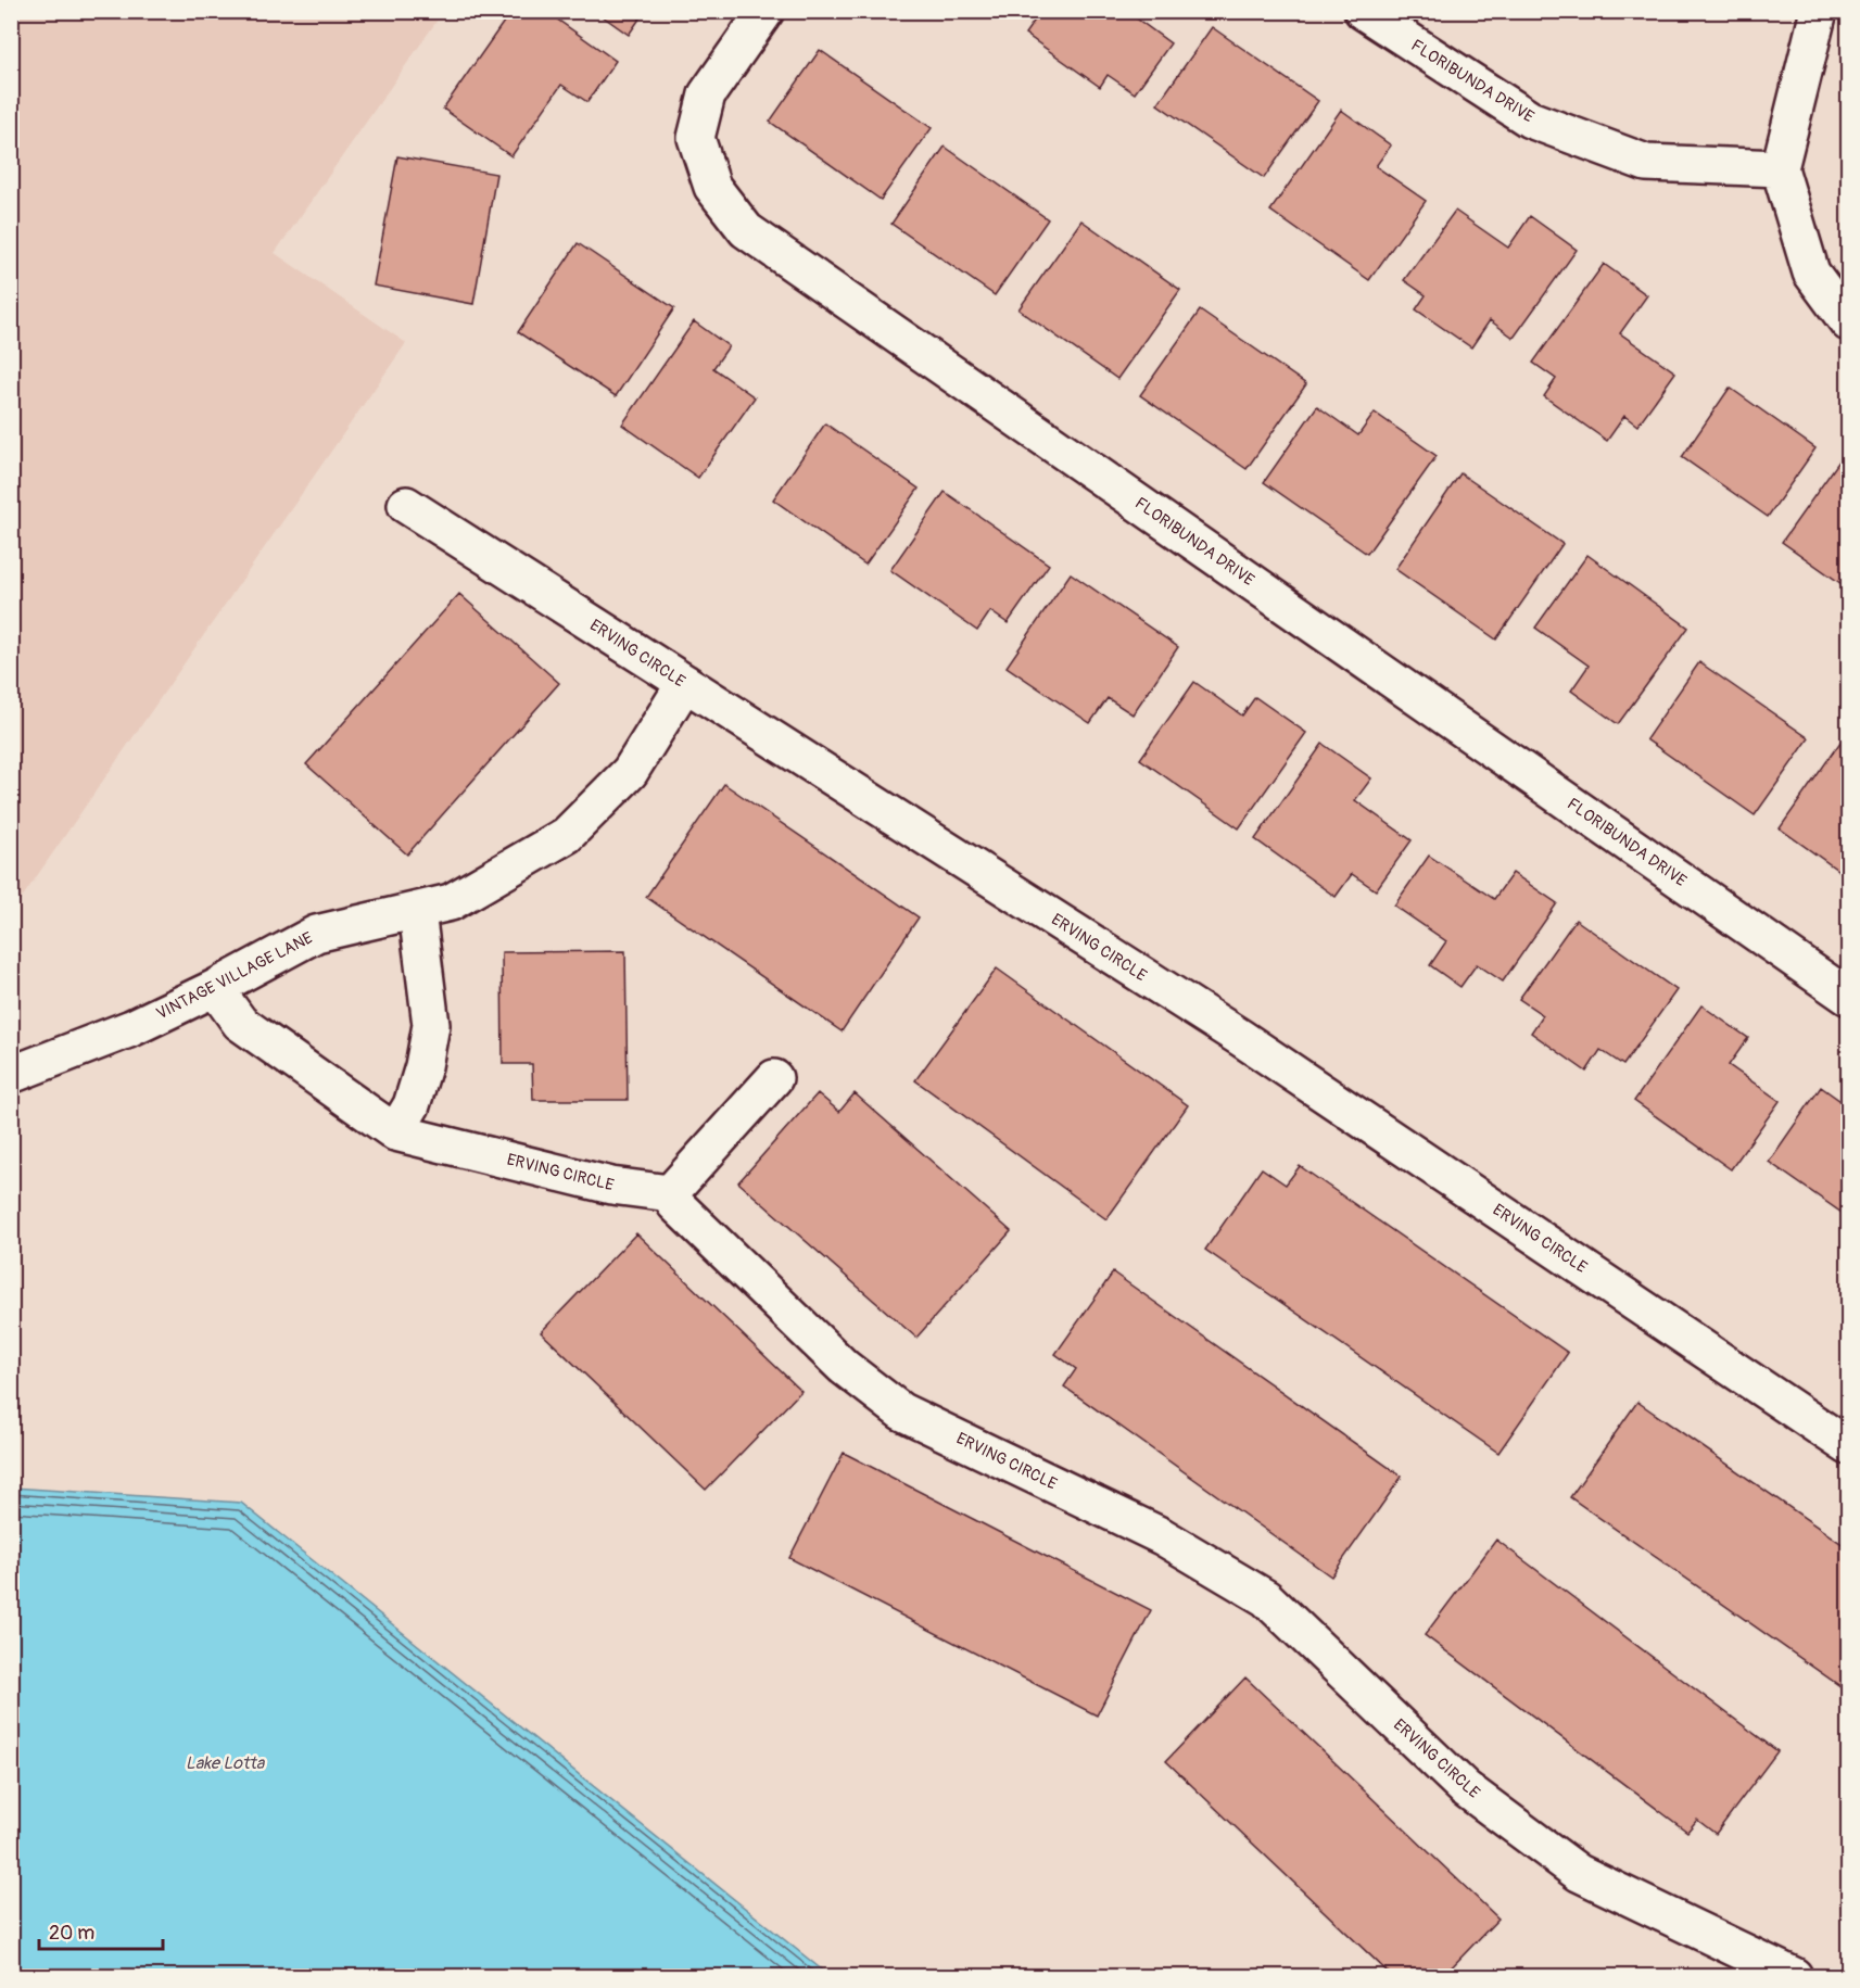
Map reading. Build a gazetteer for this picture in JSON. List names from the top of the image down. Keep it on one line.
{"streets":{"street":["FLORIBUNDA DRIVE","ERVING CIRCLE","VINTAGE VILLAGE LANE"]},"crossings":[["ERVING CIRCLE","VINTAGE VILLAGE LANE"]],"water":["Lake Lotta"],"scale_bar":"20 m"}
